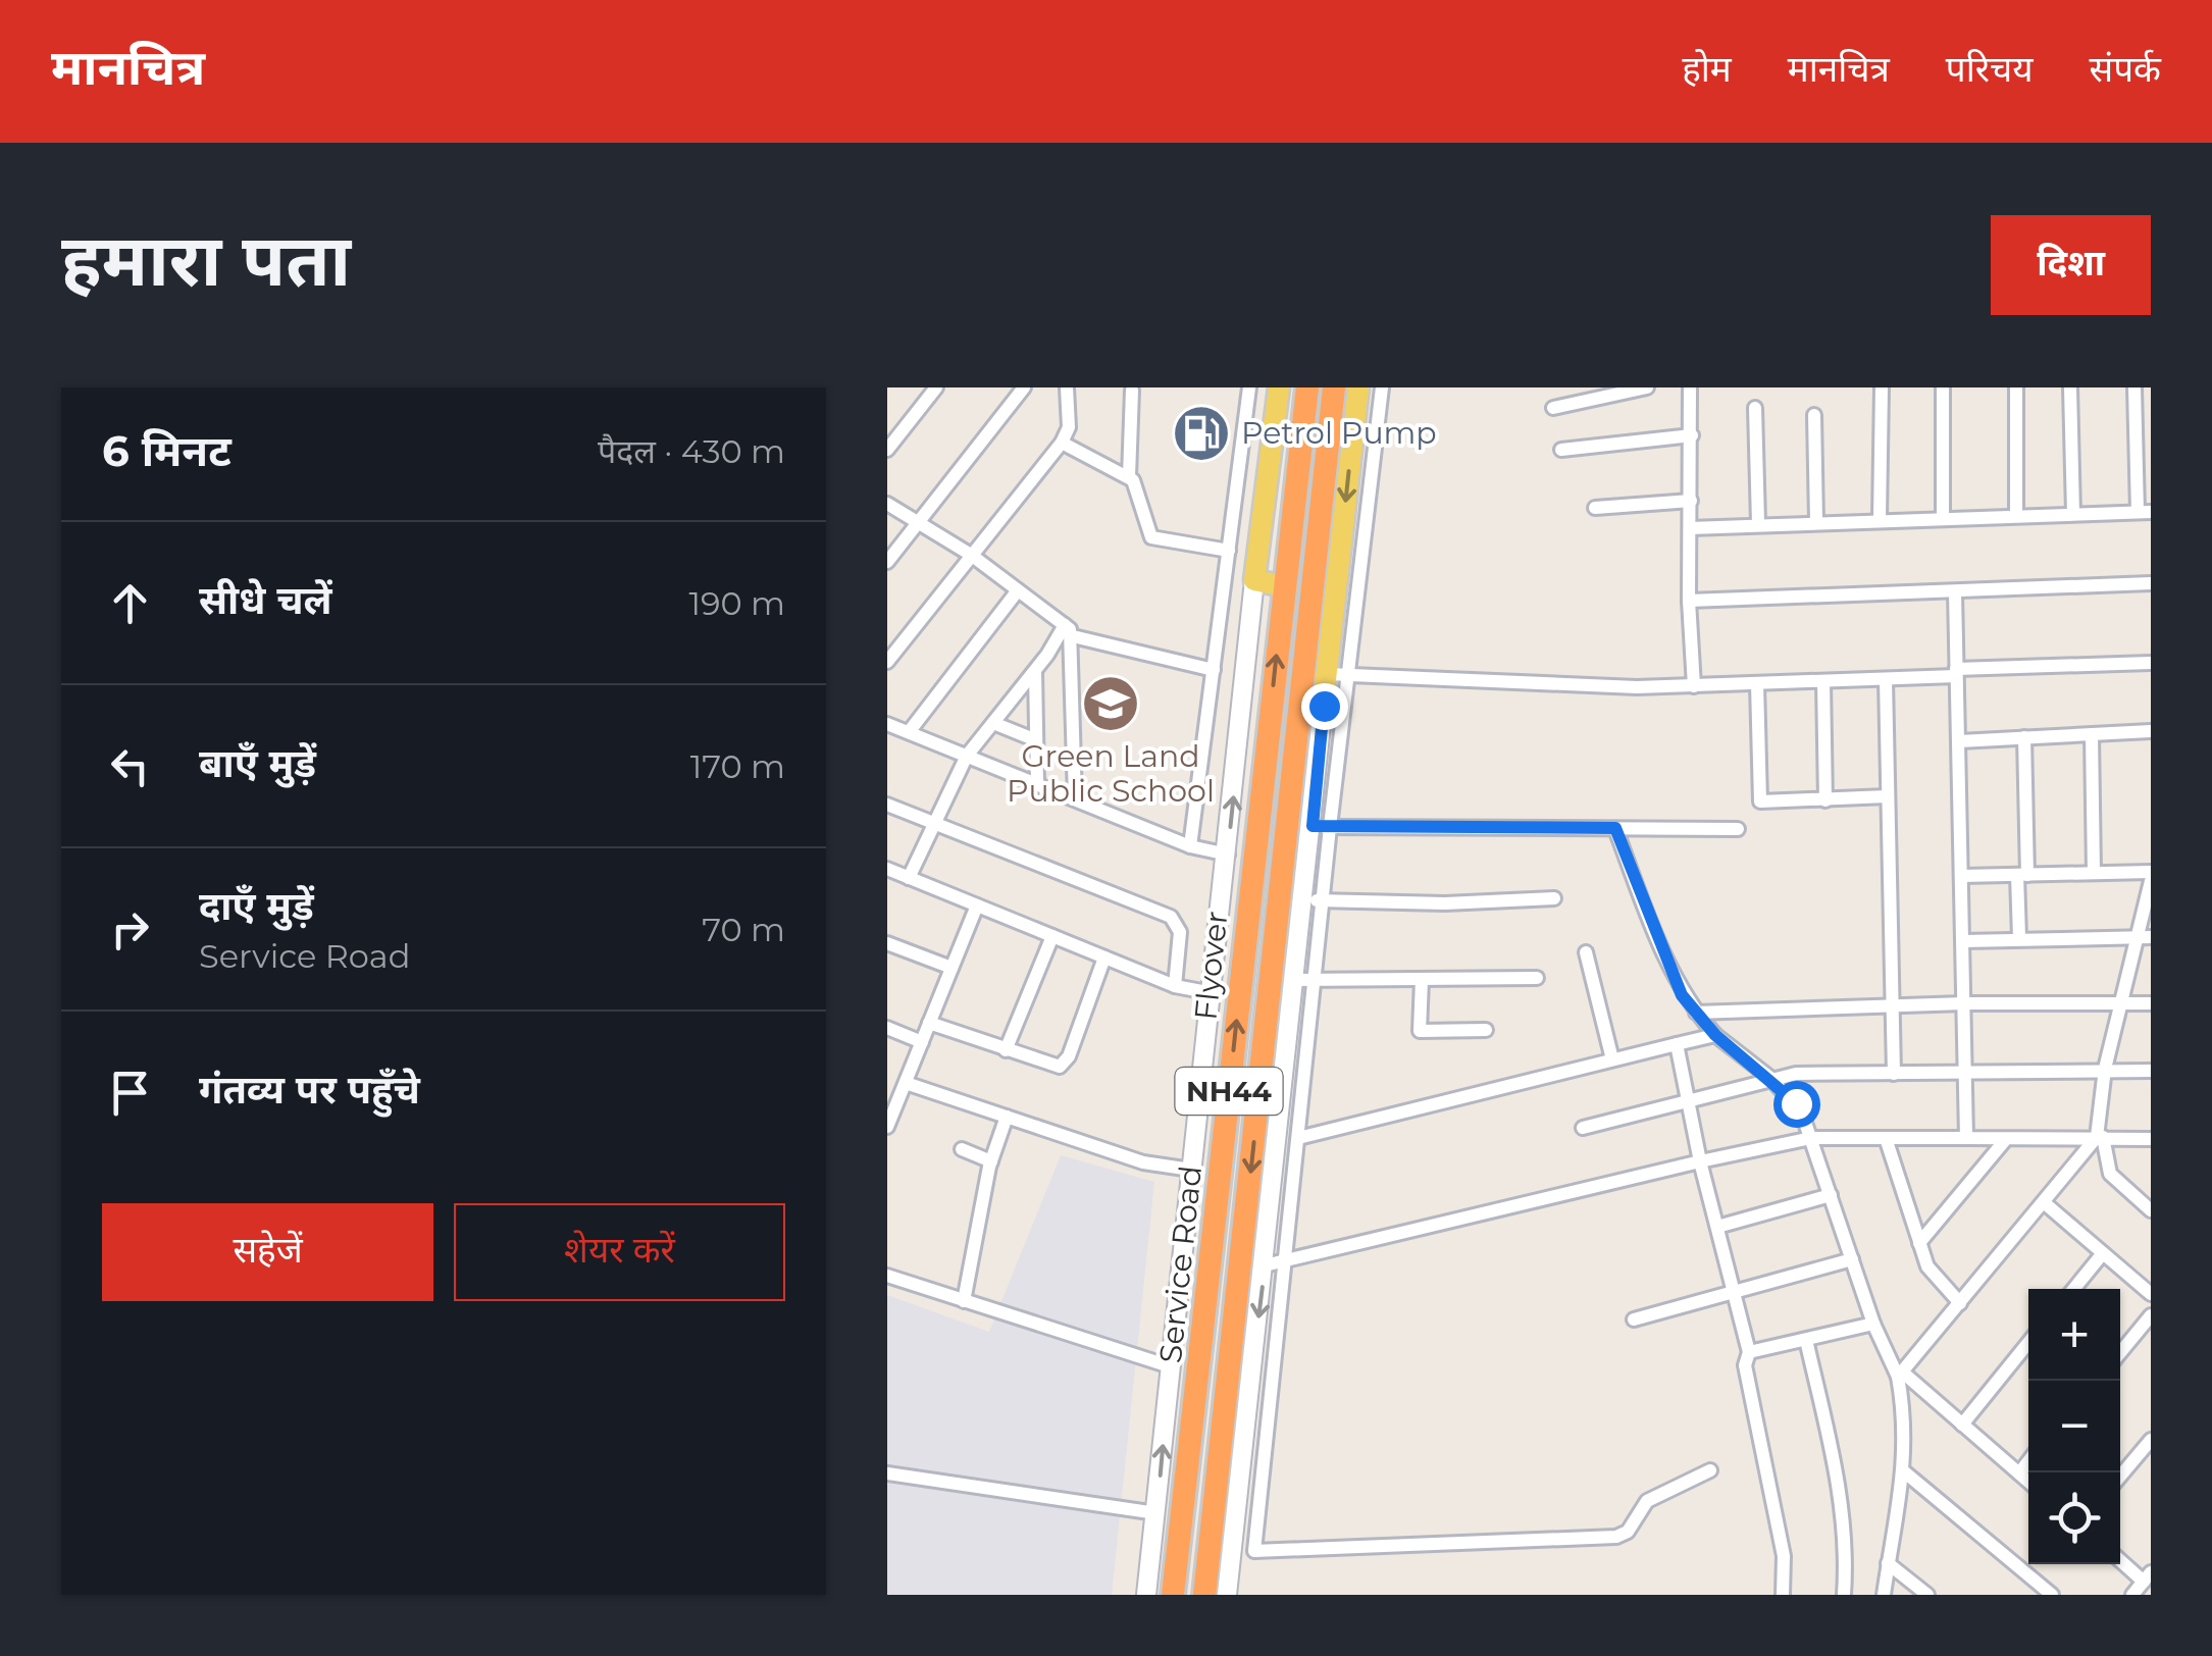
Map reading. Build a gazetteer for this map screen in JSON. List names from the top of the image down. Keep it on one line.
{"streets":{"highway":["Flyover","NH44"],"main road":["Service Road"]},"crossings":[["Flyover","NH44"]],"places":{"fuel station":["Petrol Pump"],"school or university":["Green Land Public School"]},"page":{"header":"मानचित्र","nav":["होम","मानचित्र","परिचय","संपर्क"],"buttons":["दिशा",["सहेजें","शेयर करें"]],"title":"हमारा पता","heading":["6 मिनट","पैदल · 430 m"],"list":[["सीधे चलें","190 m"],["बाएँ मुड़ें","170 m"],["दाएँ मुड़ें","Service Road","70 m"],"गंतव्य पर पहुँचे"],"map_buttons":["+","−"]}}
